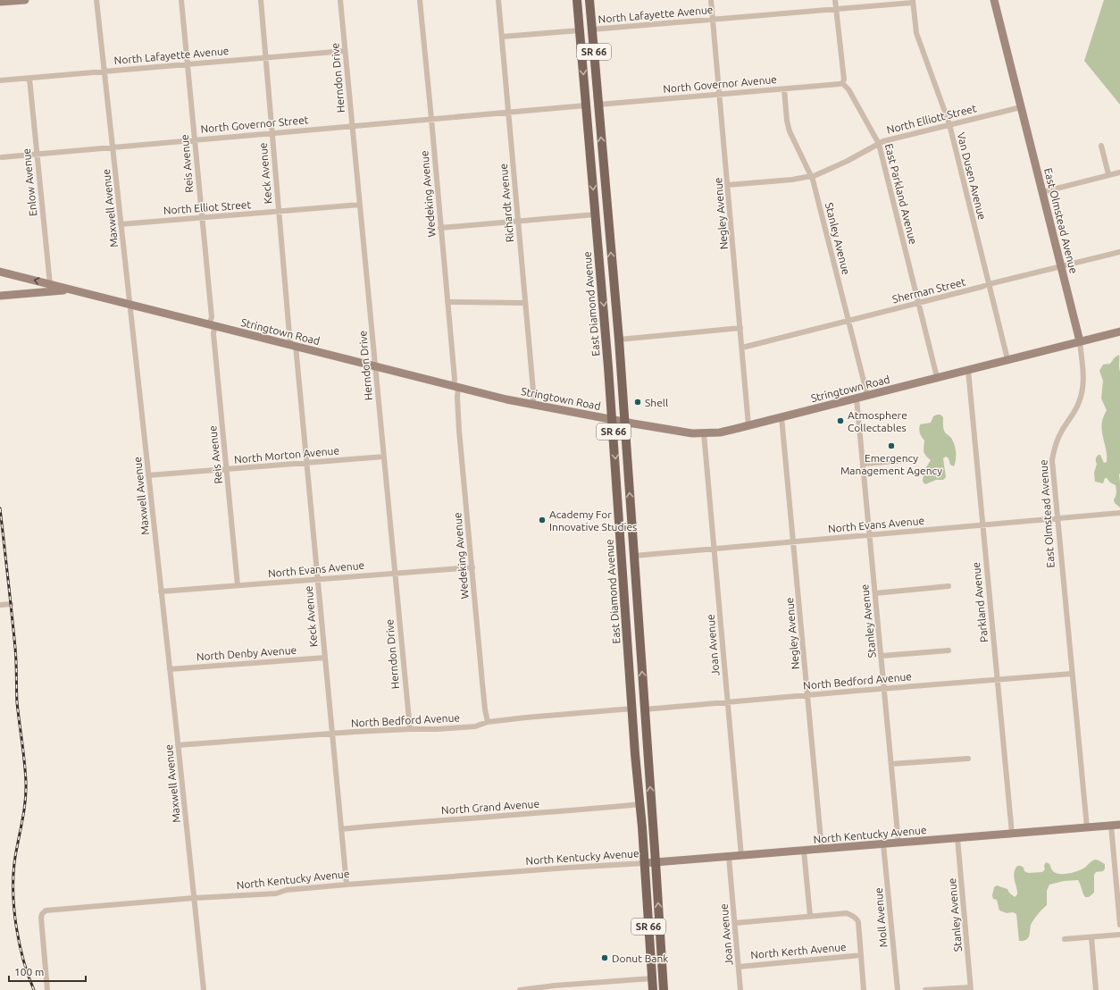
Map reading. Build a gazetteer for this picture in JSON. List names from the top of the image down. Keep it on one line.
{"streets":{"main road":["SR 66","East Olmstead Avenue","East Diamond Avenue","Stringtown Road","North Kentucky Avenue"],"street":["North Lafayette Avenue","Herndon Drive","North Governor Avenue","North Elliott Street","North Governor Street","Reis Avenue","Keck Avenue","Van Dusen Avenue","Enlow Avenue","Wedeking Avenue","East Parkland Avenue","Richardt Avenue","North Elliot Street","Maxwell Avenue","Negley Avenue","Stanley Avenue","Sherman Street","North Morton Avenue","North Evans Avenue","Parkland Avenue","Joan Avenue","North Denby Avenue","North Bedford Avenue","North Grand Avenue","Moll Avenue","North Kerth Avenue"]},"crossings":[["North Lafayette Avenue","SR 66"],["North Lafayette Avenue","Herndon Drive"],["North Lafayette Avenue","Reis Avenue"],["North Lafayette Avenue","Keck Avenue"],["North Lafayette Avenue","Van Dusen Avenue"],["North Lafayette Avenue","Enlow Avenue"],["North Lafayette Avenue","Maxwell Avenue"],["North Lafayette Avenue","Negley Avenue"],["SR 66","North Governor Avenue"],["SR 66","Stringtown Road"],["SR 66","North Evans Avenue"],["SR 66","North Bedford Avenue"],["SR 66","North Kentucky Avenue"],["Herndon Drive","North Governor Street"],["Herndon Drive","North Elliot Street"],["Herndon Drive","Stringtown Road"],["Herndon Drive","North Morton Avenue"],["Herndon Drive","North Evans Avenue"],["Herndon Drive","North Bedford Avenue"],["North Governor Avenue","East Parkland Avenue"],["North Governor Avenue","Negley Avenue"],["North Governor Avenue","Stanley Avenue"],["North Elliott Street","Van Dusen Avenue"],["North Elliott Street","East Parkland Avenue"],["North Elliott Street","Negley Avenue"],["North Elliott Street","East Olmstead Avenue"],["North Elliott Street","Stanley Avenue"],["North Governor Street","Reis Avenue"],["North Governor Street","Keck Avenue"],["North Governor Street","Enlow Avenue"],["North Governor Street","Wedeking Avenue"],["North Governor Street","Richardt Avenue"],["North Governor Street","Maxwell Avenue"],["Reis Avenue","North Elliot Street"],["Reis Avenue","Stringtown Road"],["Reis Avenue","North Morton Avenue"],["Reis Avenue","North Evans Avenue"],["Keck Avenue","North Elliot Street"],["Keck Avenue","Stringtown Road"],["Keck Avenue","North Morton Avenue"],["Keck Avenue","North Evans Avenue"],["Keck Avenue","North Denby Avenue"],["Keck Avenue","North Bedford Avenue"],["Keck Avenue","North Grand Avenue"],["Keck Avenue","North Kentucky Avenue"],["Van Dusen Avenue","Sherman Street"],["Van Dusen Avenue","Stringtown Road"],["Enlow Avenue","Stringtown Road"],["Wedeking Avenue","Stringtown Road"],["Wedeking Avenue","North Evans Avenue"],["Wedeking Avenue","North Bedford Avenue"],["East Parkland Avenue","Sherman Street"],["East Parkland Avenue","Stringtown Road"],["Richardt Avenue","Stringtown Road"],["North Elliot Street","Maxwell Avenue"],["Maxwell Avenue","Stringtown Road"],["Maxwell Avenue","North Morton Avenue"],["Maxwell Avenue","North Evans Avenue"],["Maxwell Avenue","North Denby Avenue"],["Maxwell Avenue","North Bedford Avenue"],["Maxwell Avenue","North Kentucky Avenue"],["Negley Avenue","Sherman Street"],["Negley Avenue","Stringtown Road"],["Negley Avenue","North Evans Avenue"],["Negley Avenue","North Bedford Avenue"],["Negley Avenue","North Kentucky Avenue"],["East Olmstead Avenue","Sherman Street"],["East Olmstead Avenue","Stringtown Road"],["East Olmstead Avenue","North Evans Avenue"],["East Olmstead Avenue","North Bedford Avenue"],["East Olmstead Avenue","North Kentucky Avenue"],["Stanley Avenue","Sherman Street"],["Stanley Avenue","Stringtown Road"],["Stanley Avenue","North Evans Avenue"],["Stanley Avenue","North Bedford Avenue"],["Stanley Avenue","North Kentucky Avenue"],["East Diamond Avenue","Stringtown Road"],["East Diamond Avenue","North Bedford Avenue"],["East Diamond Avenue","North Grand Avenue"],["East Diamond Avenue","North Kentucky Avenue"],["Stringtown Road","Parkland Avenue"],["Stringtown Road","Joan Avenue"],["North Evans Avenue","Parkland Avenue"],["North Evans Avenue","Joan Avenue"],["Parkland Avenue","North Bedford Avenue"],["Parkland Avenue","North Kentucky Avenue"],["Joan Avenue","North Bedford Avenue"],["Joan Avenue","North Kentucky Avenue"],["Joan Avenue","North Kerth Avenue"],["North Kentucky Avenue","Moll Avenue"]],"places":["Shell","Atmosphere Collectables","Emergency Management Agency","Academy For Innovative Studies","Donut Bank"],"scale_bar":"100 m"}
